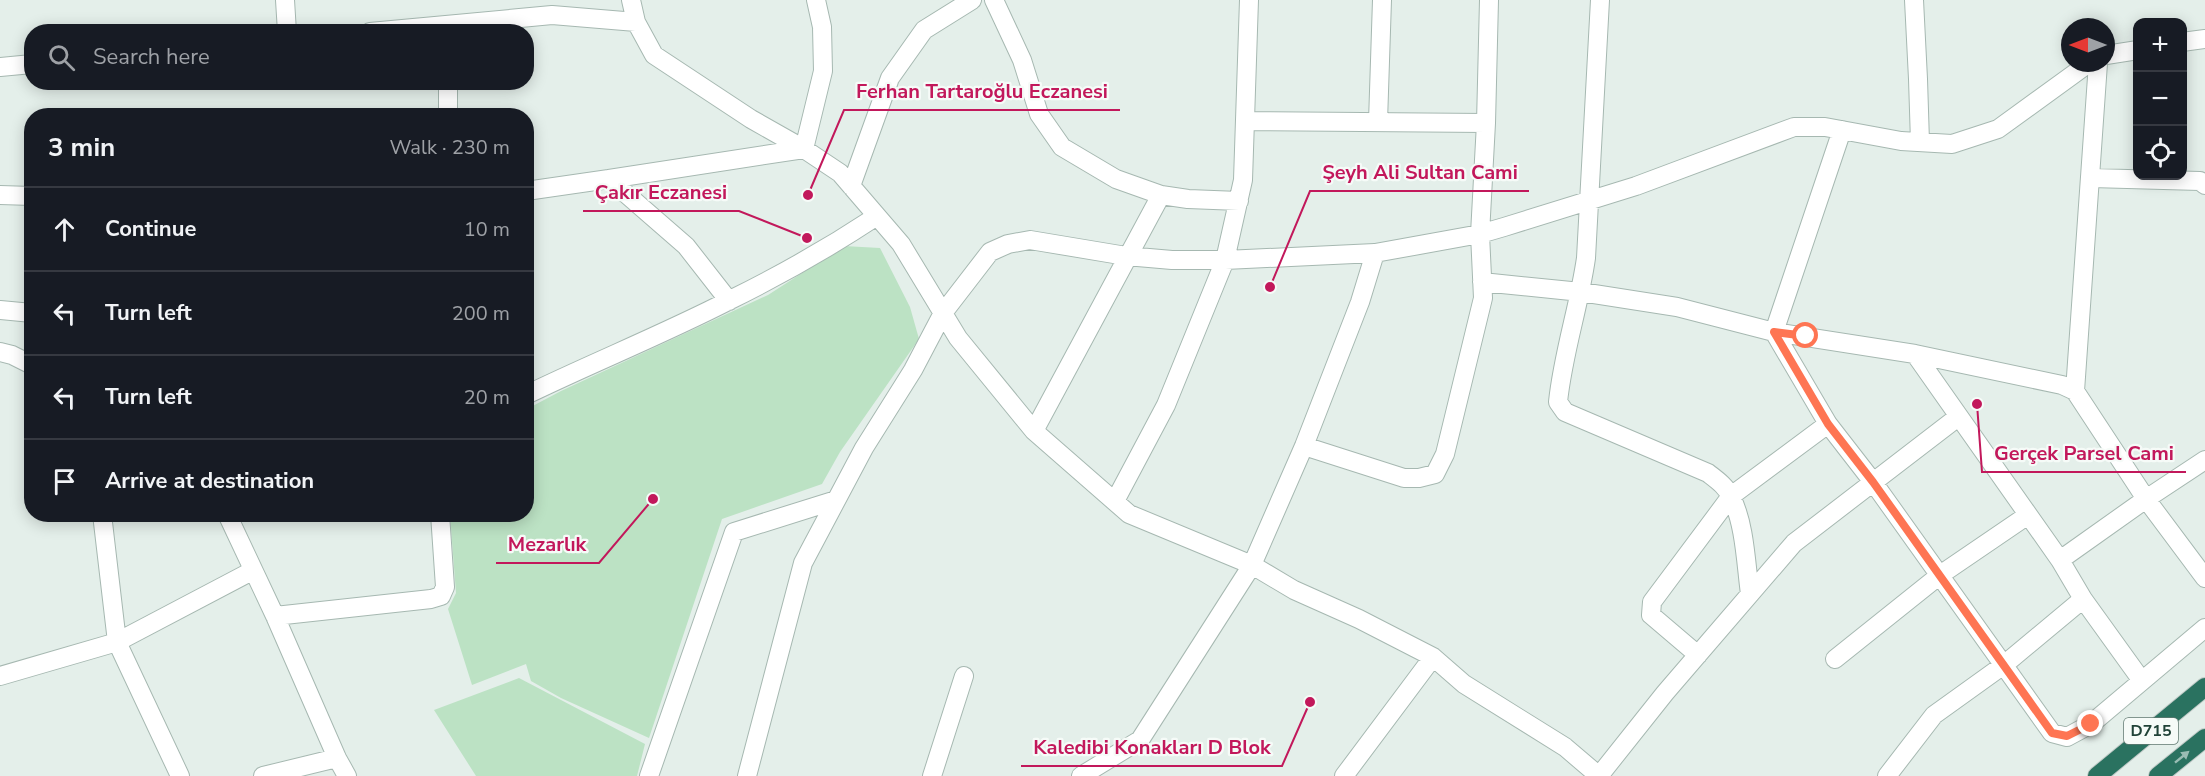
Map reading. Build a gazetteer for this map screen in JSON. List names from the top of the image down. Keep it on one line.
{"streets":{"highway":["D715"]},"places":["Ferhan Tartaroğlu Eczanesi","Çakır Eczanesi","Şeyh Ali Sultan Cami","Gerçek Parsel Cami","Mezarlık","Kaledibi Konakları D Blok"],"north":"left","page":{"map_buttons":["+","−"],"search":"Search here","heading":["3 min","Walk · 230 m"],"list":[["Continue","10 m"],["Turn left","200 m"],["Turn left","20 m"],"Arrive at destination"]}}
